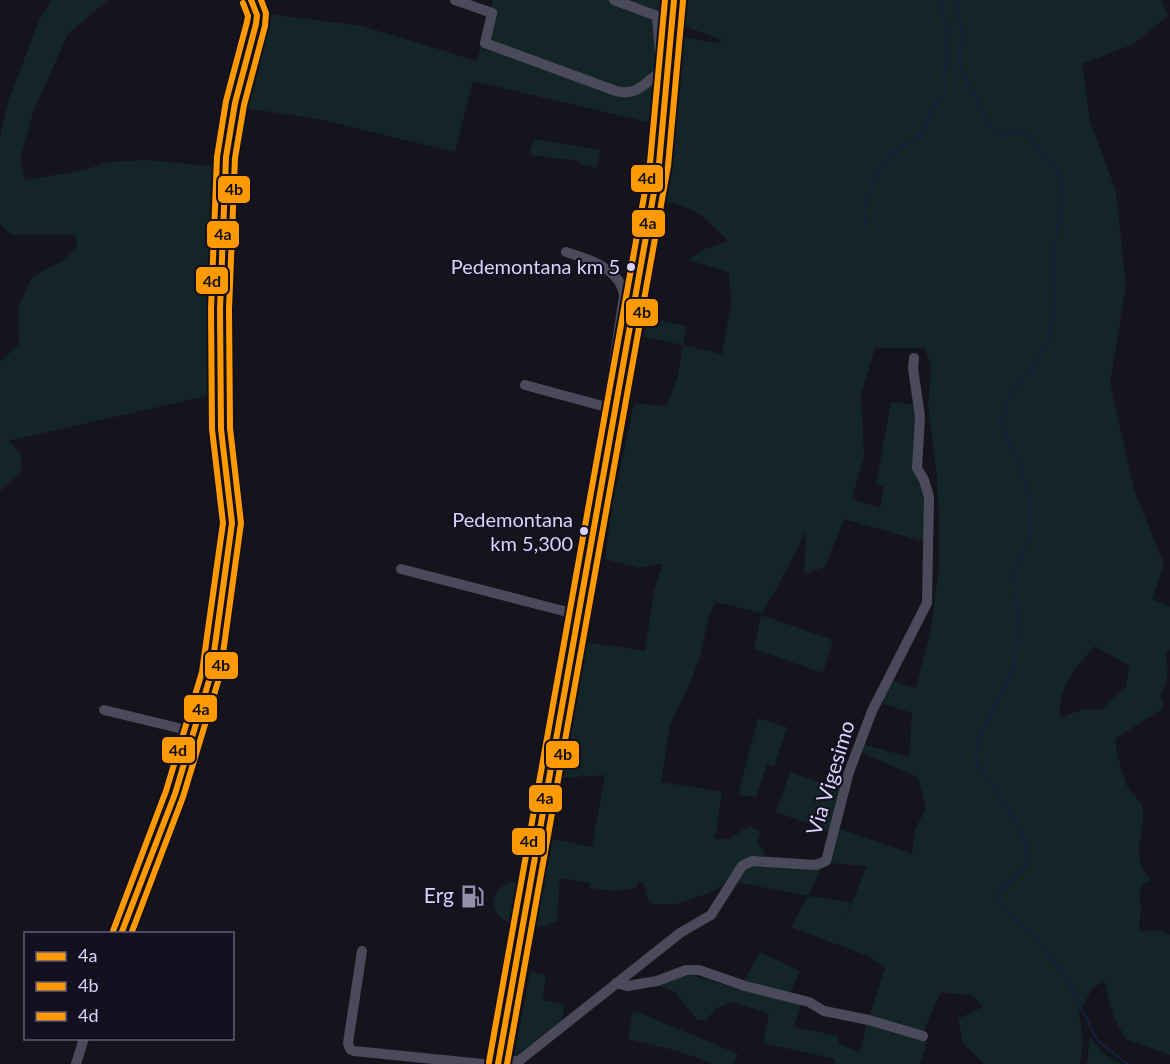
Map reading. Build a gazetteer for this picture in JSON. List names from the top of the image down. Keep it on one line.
{"streets":{"street":["Via Vigesimo"]},"places":{"other":["Pedemontana km 5","Pedemontana km 5,300"],"fuel station":["Erg"]},"lines":["transit line 4a","transit line 4b","transit line 4d"],"legend":["4a","4b","4d"]}
